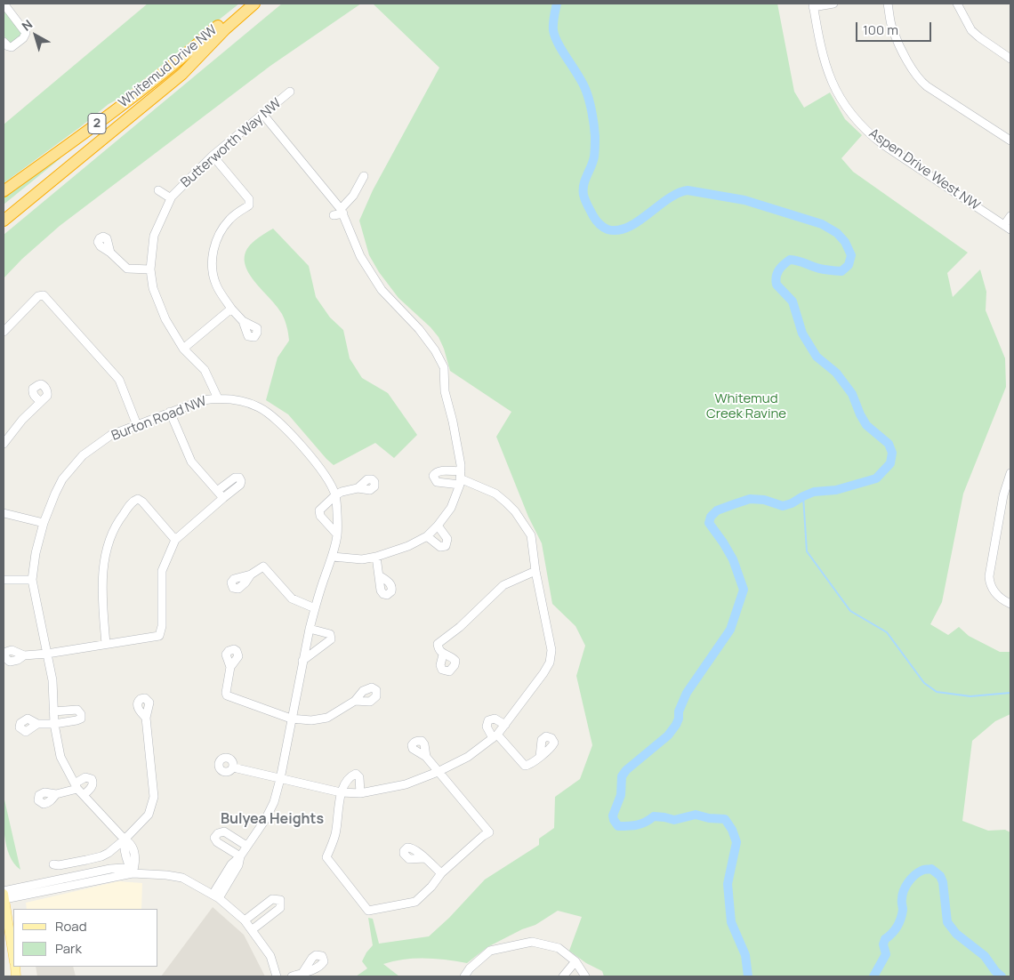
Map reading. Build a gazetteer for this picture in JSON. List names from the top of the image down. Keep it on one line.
{"streets":{"highway":["Whitemud Drive NW","2"],"street":["Butterworth Way NW","Aspen Drive West NW","Burton Road NW"]},"crossings":[["Butterworth Way NW","Burton Road NW"]],"districts":["Bulyea Heights"],"parks":["Whitemud Creek Ravine"],"legend":["Road","Park"],"scale_bar":"100 m","north":"top left"}
